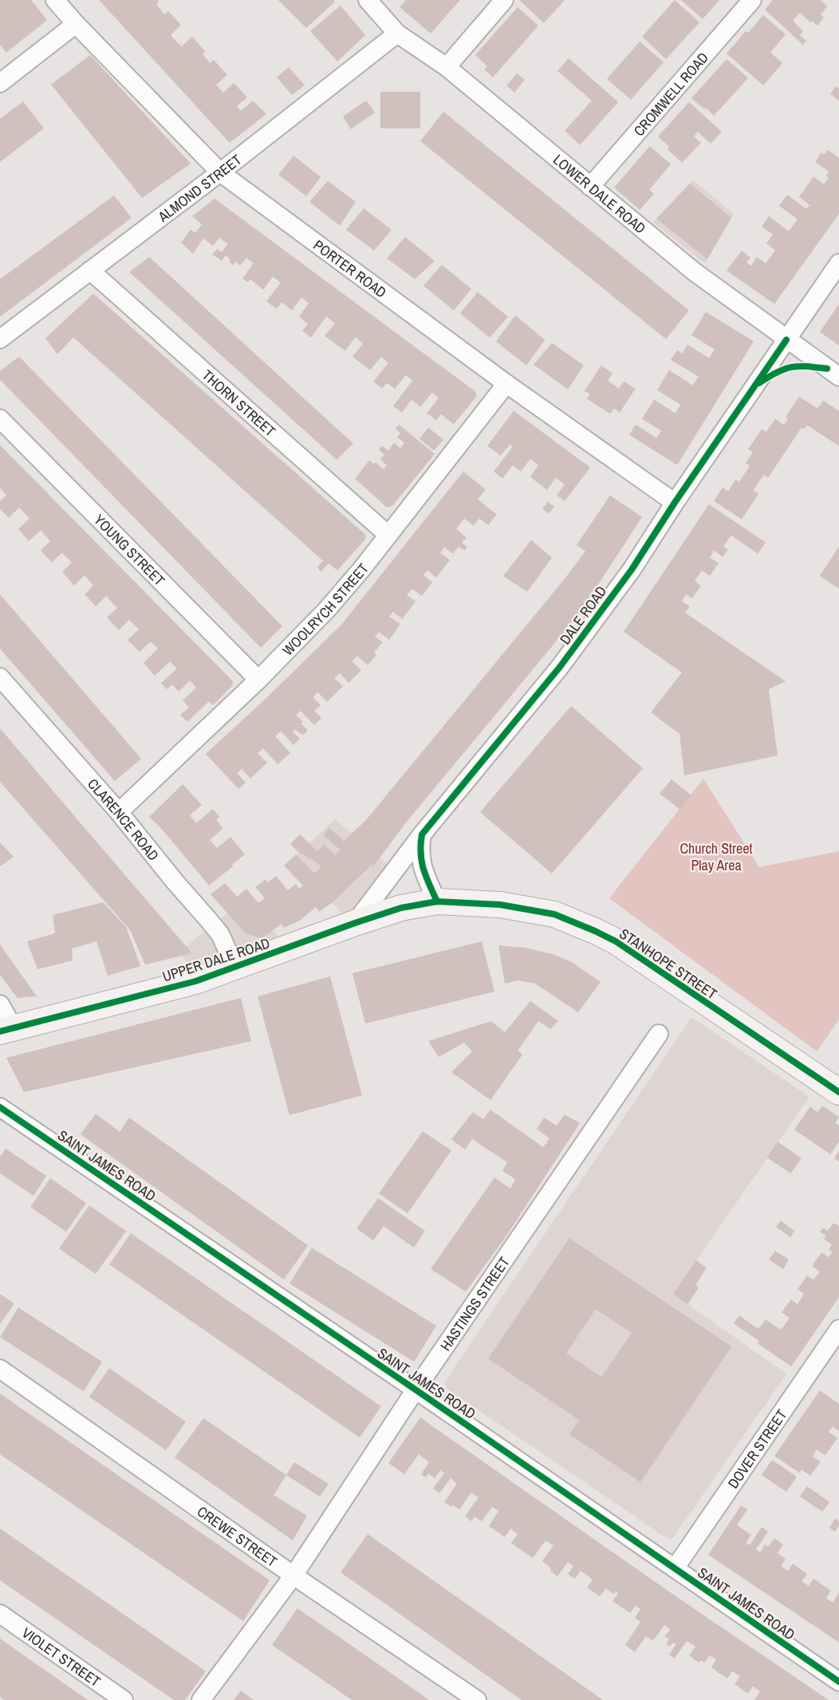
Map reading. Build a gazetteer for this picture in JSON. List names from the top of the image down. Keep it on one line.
{"streets":{"street":["CROMWELL ROAD","ALMOND STREET","LOWER DALE ROAD","PORTER ROAD","THORN STREET","YOUNG STREET","WOOLRYCH STREET","DALE ROAD","CLARENCE ROAD","UPPER DALE ROAD","STANHOPE STREET","SAINT JAMES ROAD","HASTINGS STREET","DOVER STREET","CREWE STREET","VIOLET STREET"]},"crossings":[["CROMWELL ROAD","LOWER DALE ROAD"],["ALMOND STREET","LOWER DALE ROAD"],["ALMOND STREET","PORTER ROAD"],["ALMOND STREET","THORN STREET"],["LOWER DALE ROAD","DALE ROAD"],["PORTER ROAD","WOOLRYCH STREET"],["PORTER ROAD","DALE ROAD"],["THORN STREET","WOOLRYCH STREET"],["YOUNG STREET","WOOLRYCH STREET"],["WOOLRYCH STREET","CLARENCE ROAD"],["DALE ROAD","UPPER DALE ROAD"],["CLARENCE ROAD","UPPER DALE ROAD"],["UPPER DALE ROAD","STANHOPE STREET"],["SAINT JAMES ROAD","HASTINGS STREET"],["SAINT JAMES ROAD","DOVER STREET"],["HASTINGS STREET","CREWE STREET"]],"parks":["Church Street Play Area"]}
